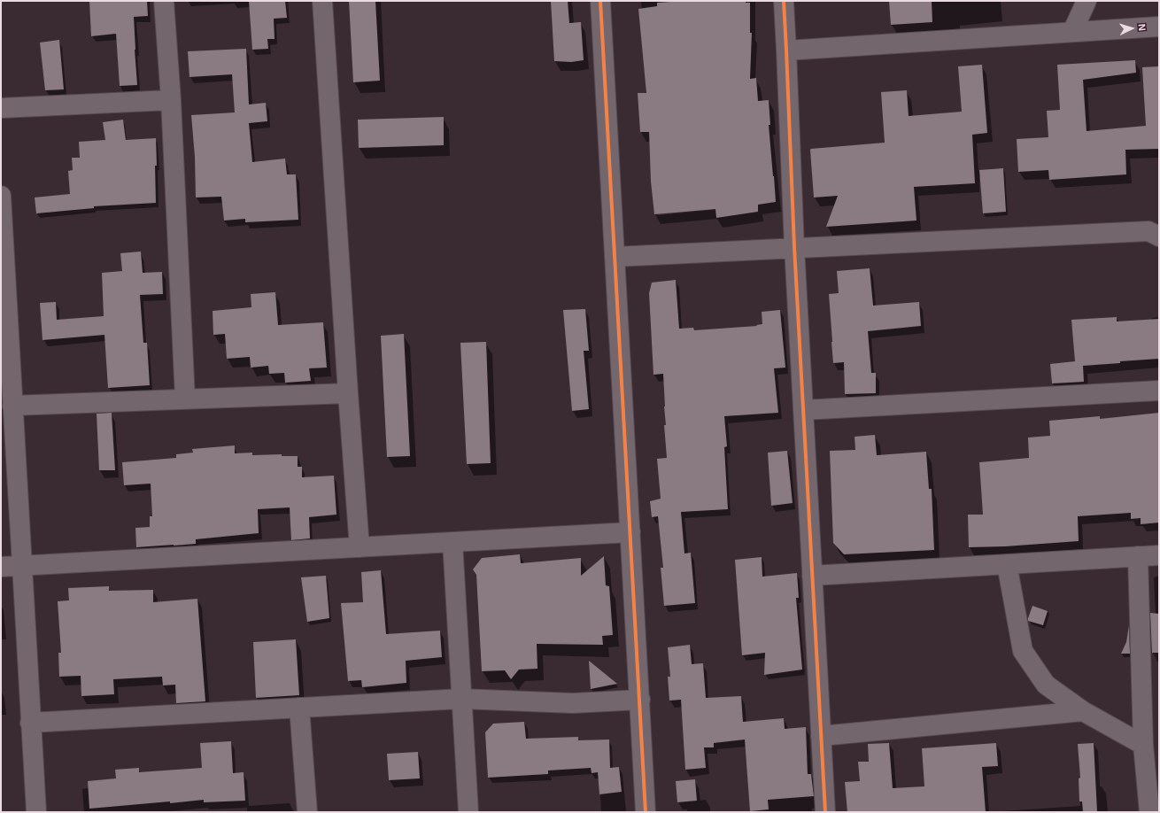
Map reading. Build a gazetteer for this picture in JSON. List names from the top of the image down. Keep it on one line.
{"north":"right"}
